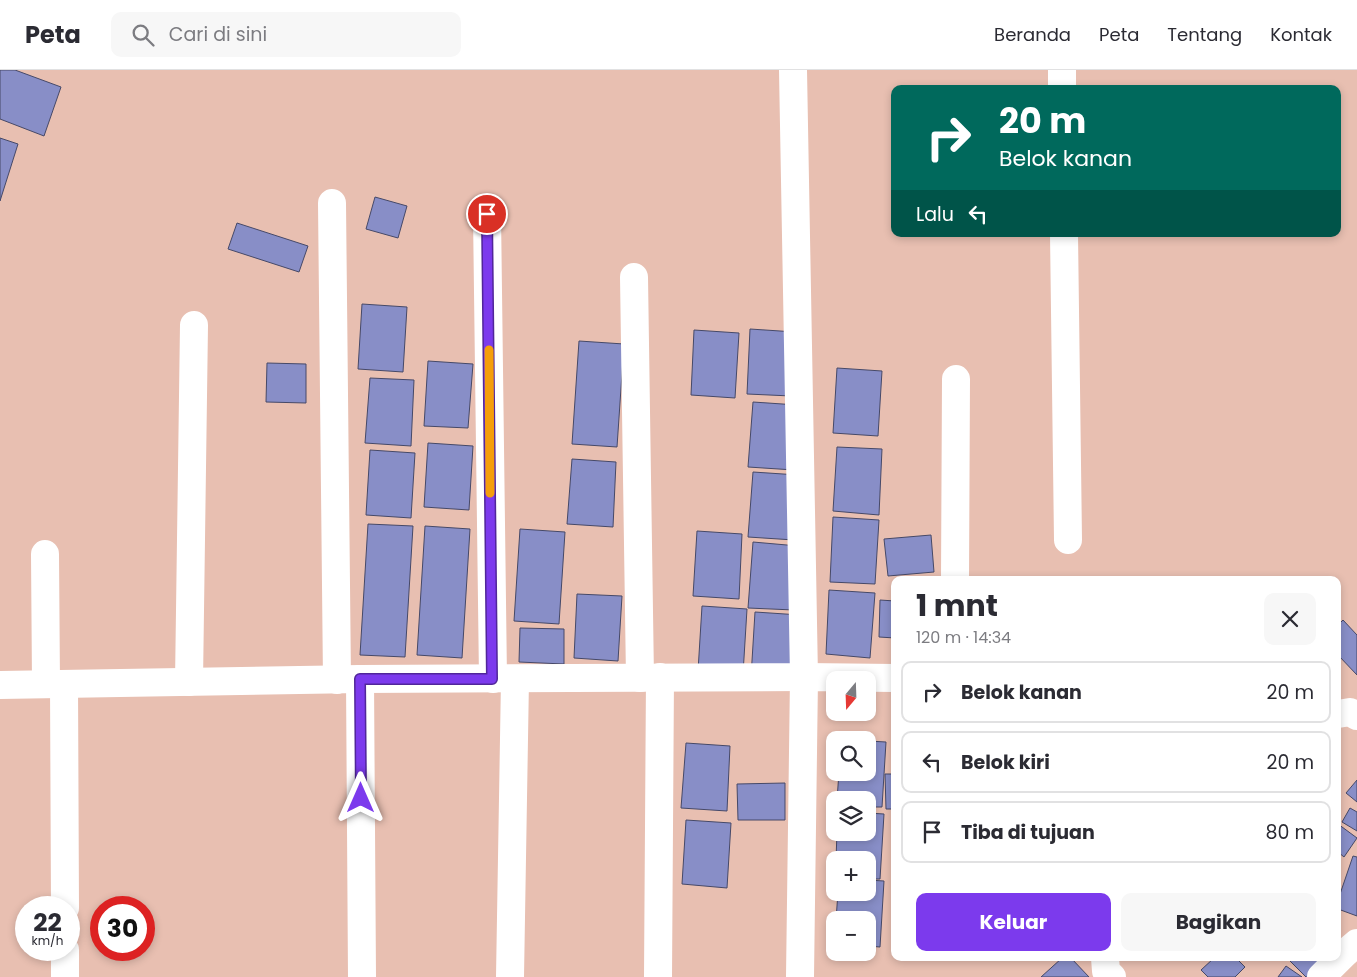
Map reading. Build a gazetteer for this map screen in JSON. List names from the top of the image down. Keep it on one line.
{"north":"bottom","page":{"header":"Peta","search":"Cari di sini","nav":["Beranda","Peta","Tentang","Kontak"],"turn":["20 m","Belok kanan"],"then":"Lalu","heading":["1 mnt","120 m · 14:34"],"list":[{"name":"Belok kanan","value":"20 m"},{"name":"Belok kiri","value":"20 m"},{"name":"Tiba di tujuan","value":"80 m"}],"map_buttons":["+","−"],"buttons":["Keluar","Bagikan"],"speed":"22 km/h","limit":"30"}}
